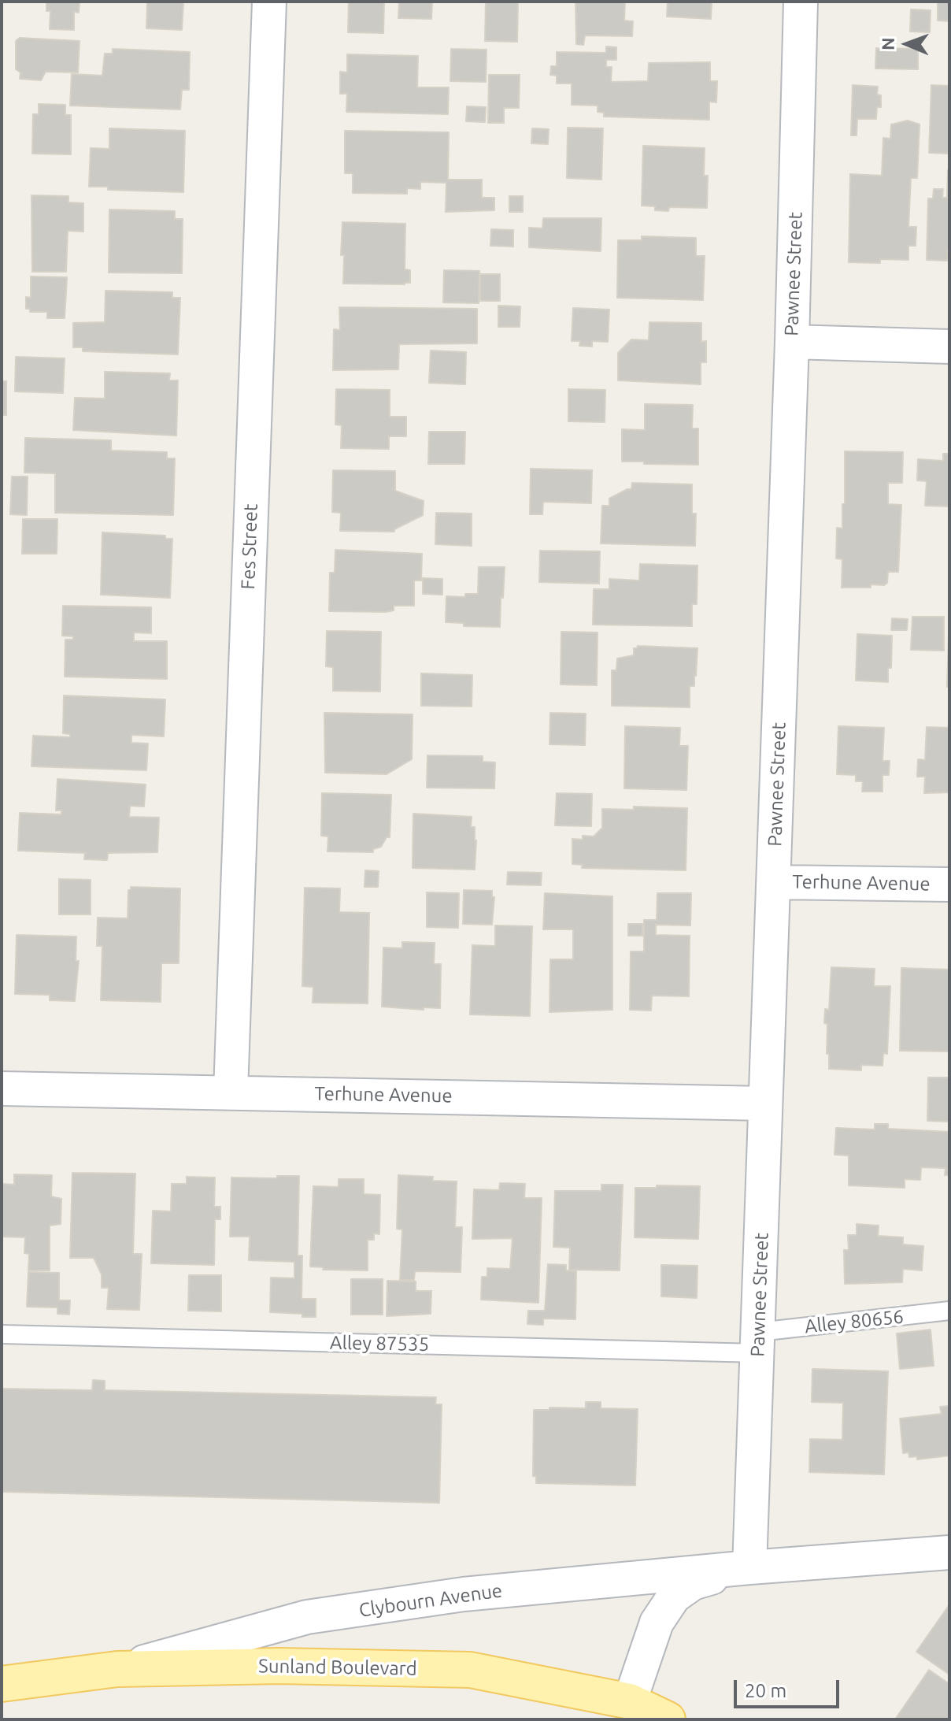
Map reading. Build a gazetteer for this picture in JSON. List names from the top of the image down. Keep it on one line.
{"streets":{"main road":["Sunland Boulevard"],"street":["Pawnee Street","Fes Street","Terhune Avenue","Clybourn Avenue"],"lane":["Alley 80656","Alley 87535"]},"crossings":[["Pawnee Street","Terhune Avenue"],["Pawnee Street","Alley 80656"],["Pawnee Street","Alley 87535"],["Pawnee Street","Clybourn Avenue"],["Fes Street","Terhune Avenue"],["Alley 80656","Alley 87535"],["Clybourn Avenue","Sunland Boulevard"]],"scale_bar":"20 m","north":"left"}
